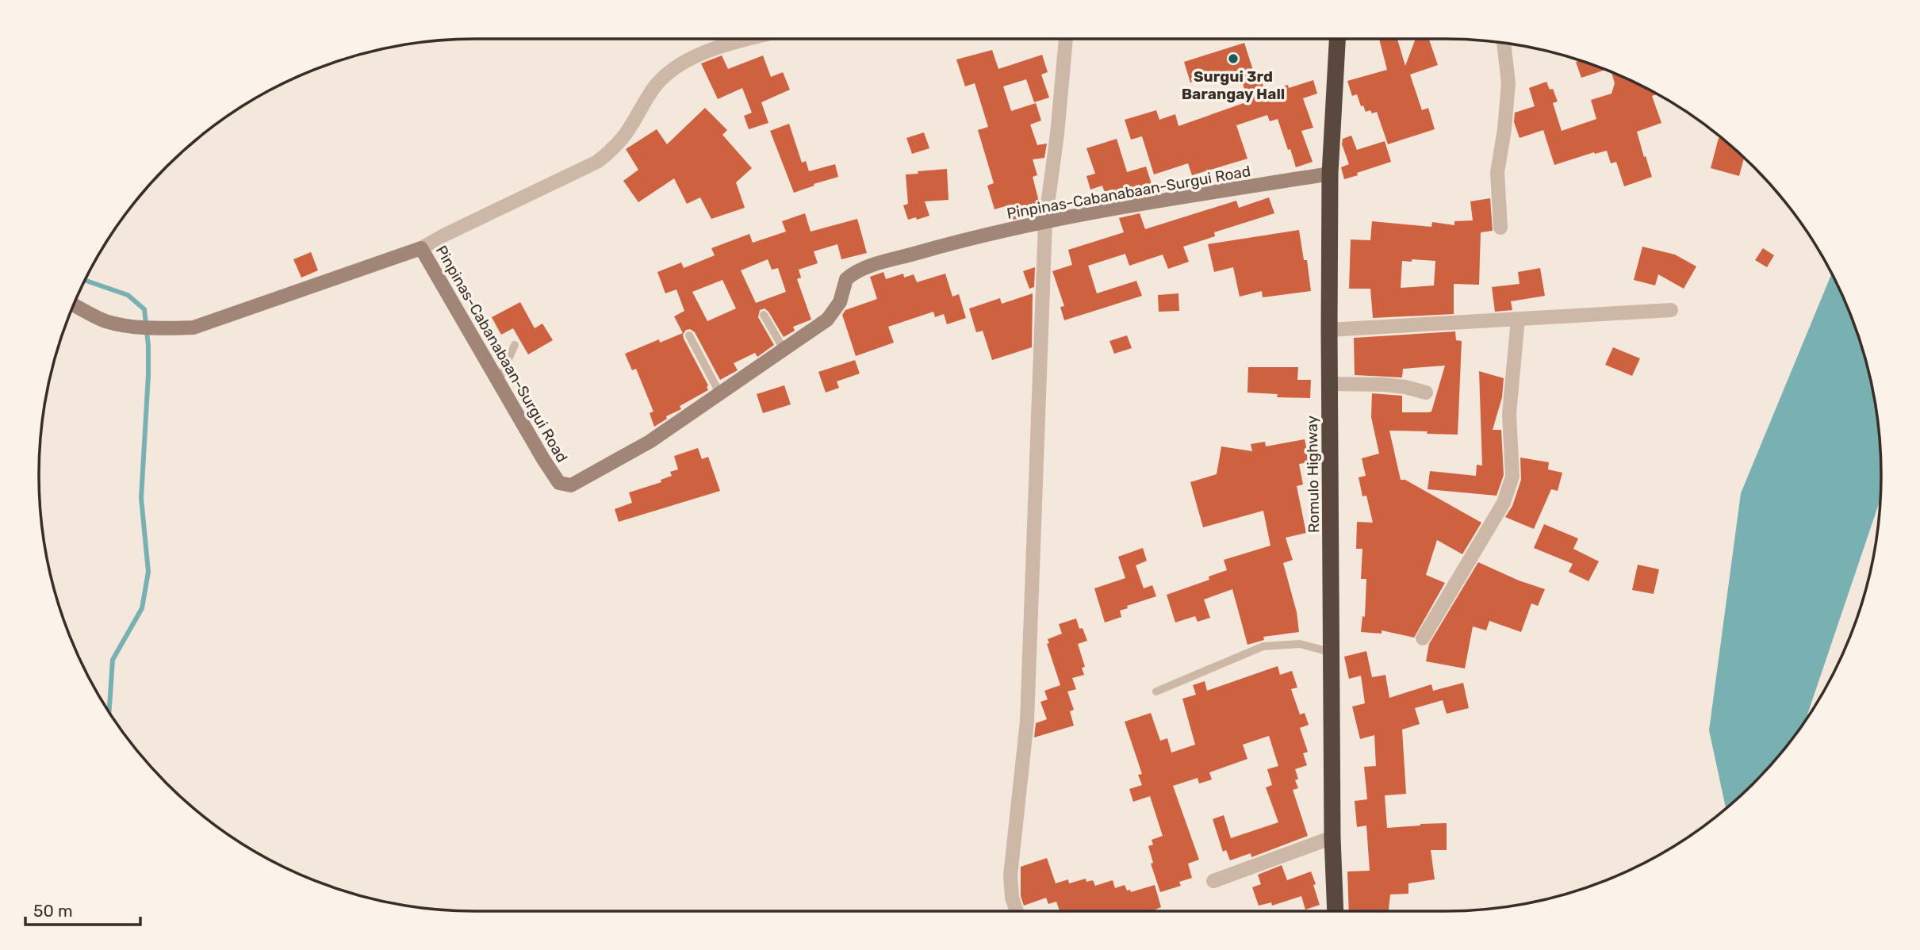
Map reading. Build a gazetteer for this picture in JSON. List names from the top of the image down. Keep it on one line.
{"streets":{"highway":["Romulo Highway"],"street":["Pinpinas-Cabanabaan-Surgui Road"]},"crossings":[["Pinpinas-Cabanabaan-Surgui Road","Romulo Highway"]],"places":["Surgui 3rd Barangay Hall"],"scale_bar":"50 m"}
